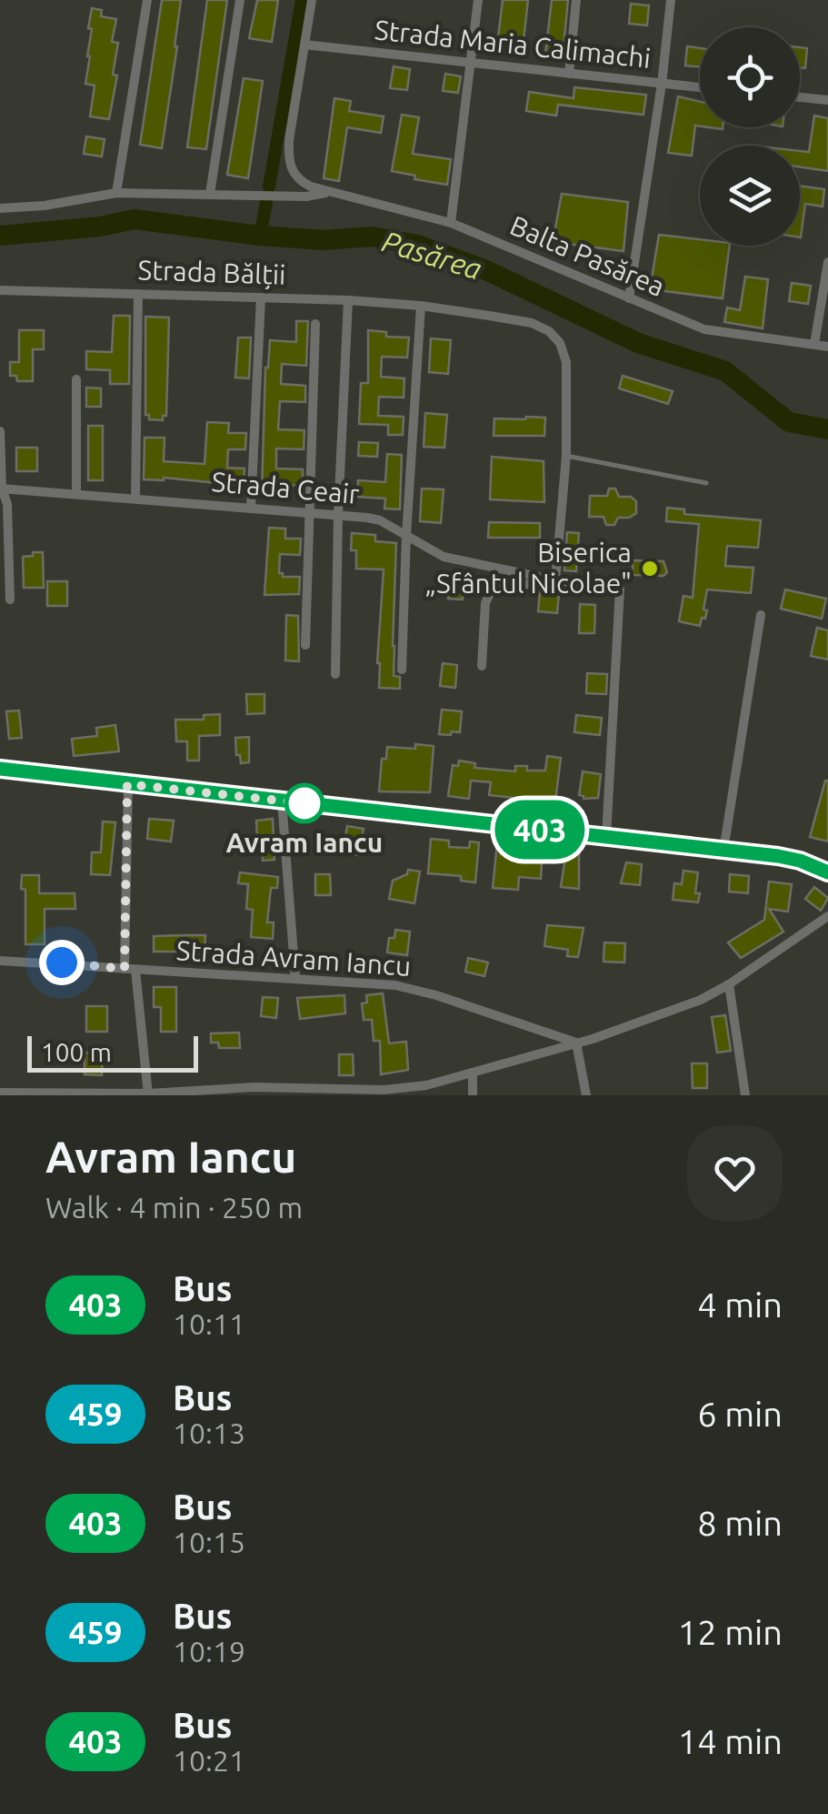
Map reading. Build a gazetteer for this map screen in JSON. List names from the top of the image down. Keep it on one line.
{"streets":{"street":["Strada Maria Calimachi","Balta Pasărea","Strada Bălții","Strada Ceair","Strada Avram Iancu"]},"crossings":[["Strada Maria Calimachi","Balta Pasărea"],["Strada Bălții","Strada Ceair"]],"water":["Pasărea"],"places":["Biserica „Sfântul Nicolae\"","Avram Iancu"],"lines":["bus line 403"],"scale_bar":"100 m","page":{"on_map":"403","scale":"100 m","heading":["Avram Iancu","Walk · 4 min · 250 m"],"list":[{"mark":"403","name":"Bus","note":"10:11","value":"4 min"},{"mark":"459","name":"Bus","note":"10:13","value":"6 min"},{"mark":"403","name":"Bus","note":"10:15","value":"8 min"},{"mark":"459","name":"Bus","note":"10:19","value":"12 min"},{"mark":"403","name":"Bus","note":"10:21","value":"14 min"}]}}
